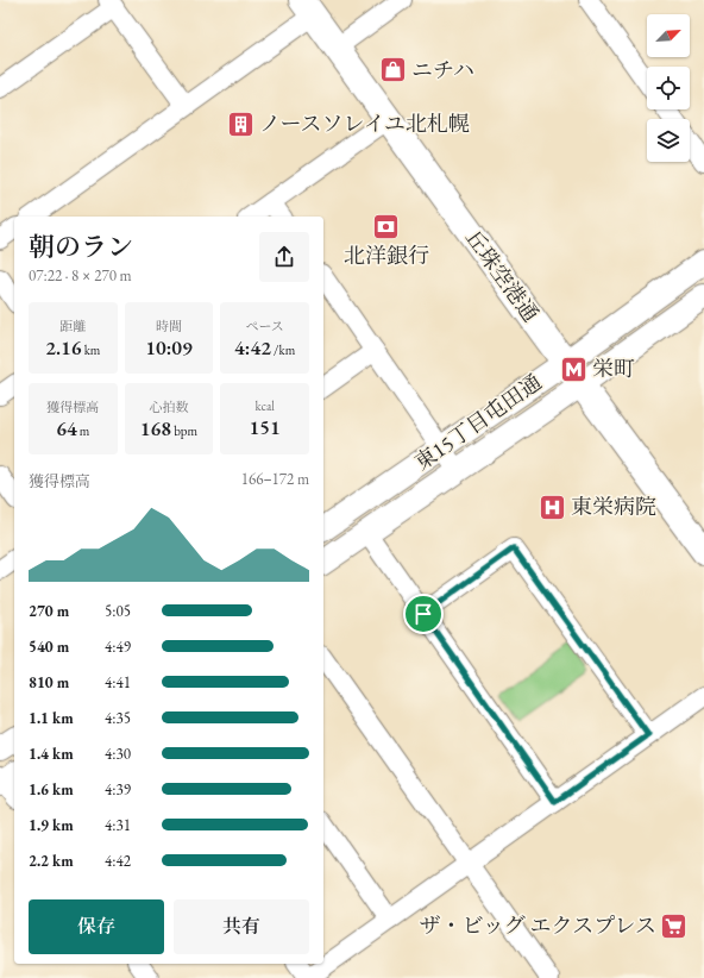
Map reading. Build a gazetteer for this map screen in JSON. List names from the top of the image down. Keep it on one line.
{"streets":{"main road":["丘珠空港通"],"street":["東15丁目屯田通"]},"crossings":[["丘珠空港通","東15丁目屯田通"]],"places":{"shop":["ニチハ"],"building":["ノースソレイユ北札幌"],"bank":["北洋銀行"],"metro station":["栄町"],"hospital":["東栄病院"],"supermarket":["ザ・ビッグ エクスプレス"]},"north":"top right","page":{"heading":["朝のラン","07:22 · 8 × 270 m"],"stats":[["距離","2.16 km"],["時間","10:09"],["ペース","4:42 /km"],["獲得標高","64 m"],["心拍数","168 bpm"],["kcal","151"]],"chart":["獲得標高","166–172 m"],"list":[{"name":"270 m","note":"5:05"},{"name":"540 m","note":"4:49"},{"name":"810 m","note":"4:41"},{"name":"1.1 km","note":"4:35"},{"name":"1.4 km","note":"4:30"},{"name":"1.6 km","note":"4:39"},{"name":"1.9 km","note":"4:31"},{"name":"2.2 km","note":"4:42"}],"buttons":["保存","共有"]}}
